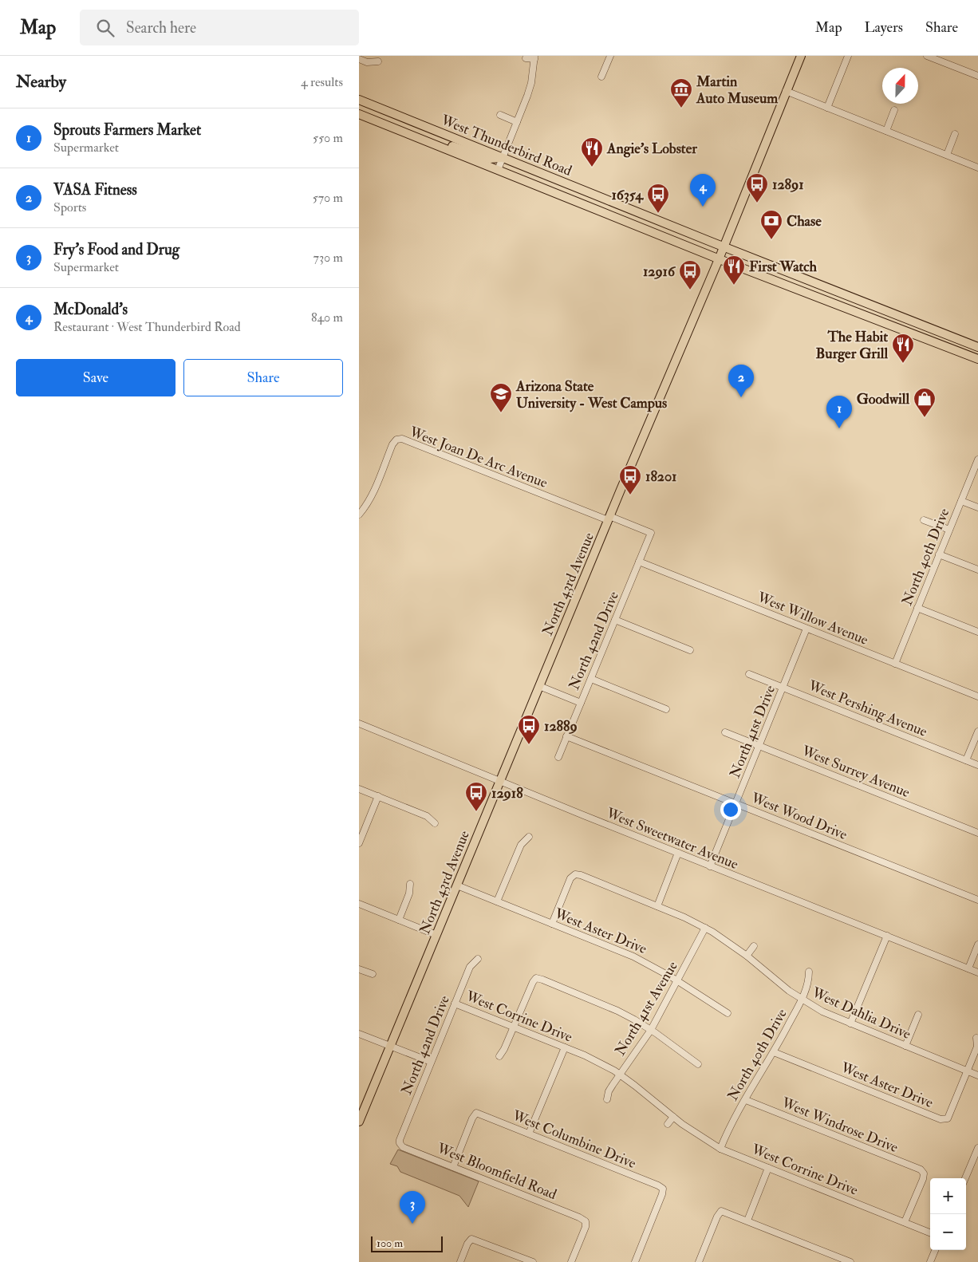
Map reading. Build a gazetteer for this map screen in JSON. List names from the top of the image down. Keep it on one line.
{"streets":{"main road":["West Thunderbird Road","North 43rd Avenue"],"street":["West Joan De Arc Avenue","North 40th Drive","West Willow Avenue","North 42nd Drive","West Pershing Avenue","North 41st Drive","West Surrey Avenue","West Wood Drive","West Sweetwater Avenue","West Aster Drive","North 41st Avenue","West Dahlia Drive","West Corrine Drive","West Windrose Drive","West Columbine Drive","West Bloomfield Road"]},"crossings":[["West Thunderbird Road","North 43rd Avenue"],["West Joan De Arc Avenue","North 43rd Avenue"],["West Joan De Arc Avenue","North 42nd Drive"],["North 40th Drive","West Willow Avenue"],["North 40th Drive","West Aster Drive"],["North 40th Drive","West Dahlia Drive"],["North 40th Drive","West Corrine Drive"],["North 40th Drive","West Windrose Drive"],["North 43rd Avenue","West Sweetwater Avenue"],["North 43rd Avenue","West Aster Drive"],["West Willow Avenue","North 42nd Drive"],["West Willow Avenue","North 41st Drive"],["North 42nd Drive","West Wood Drive"],["North 42nd Drive","West Corrine Drive"],["North 42nd Drive","West Bloomfield Road"],["West Pershing Avenue","North 41st Drive"],["North 41st Drive","West Surrey Avenue"],["North 41st Drive","West Wood Drive"],["North 41st Drive","West Sweetwater Avenue"],["West Aster Drive","North 41st Avenue"],["West Aster Drive","West Dahlia Drive"],["North 41st Avenue","West Dahlia Drive"],["North 41st Avenue","West Corrine Drive"],["West Corrine Drive","West Windrose Drive"],["West Columbine Drive","West Bloomfield Road"]],"places":{"museum":["Martin Auto Museum"],"restaurant":["Angie's Lobster","First Watch","The Habit Burger Grill"],"bus stop":["12891","16354","12916","18201","12889","12918"],"bank":["Chase"],"school or university":["Arizona State University - West Campus"],"shop":["Goodwill"]},"scale_bar":"100 m","north":"top","page":{"header":"Map","search":"Search here","nav":["Map","Layers","Share"],"heading":["Nearby","4 results"],"list":[{"mark":"1","name":"Sprouts Farmers Market","note":"Supermarket","value":"550 m"},{"mark":"2","name":"VASA Fitness","note":"Sports","value":"570 m"},{"mark":"3","name":"Fry's Food and Drug","note":"Supermarket","value":"730 m"},{"mark":"4","name":"McDonald's","note":"Restaurant · West Thunderbird Road","value":"840 m"}],"pins":["4","2","1","3"],"buttons":["Save","Share"],"map_buttons":["+","−"],"scale":"100 m"}}
